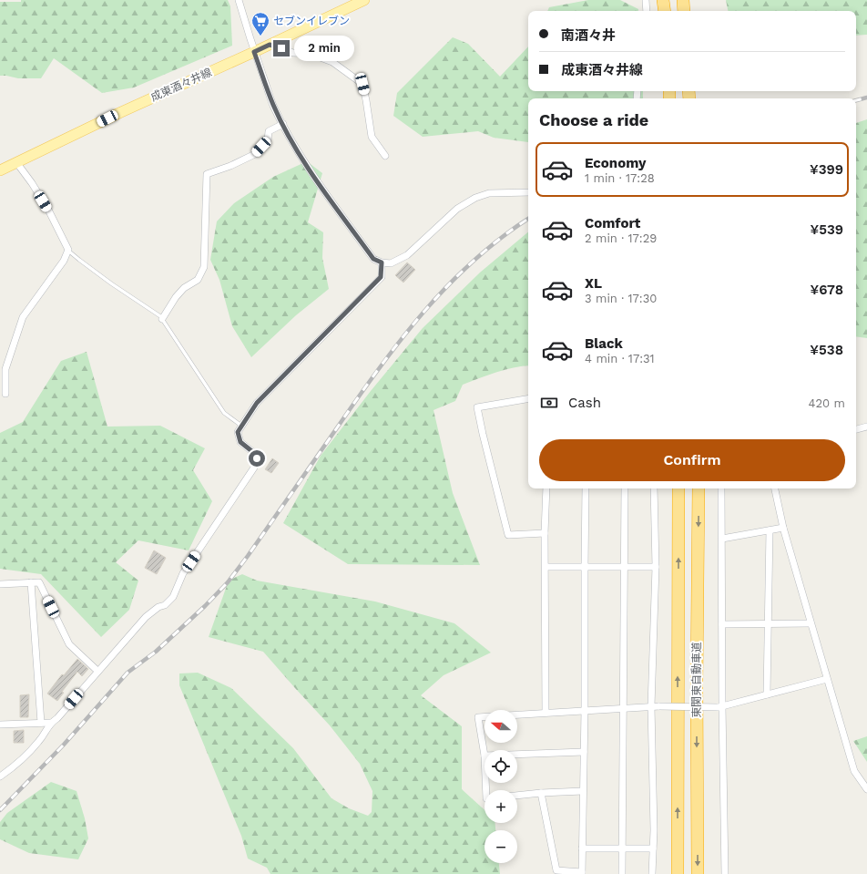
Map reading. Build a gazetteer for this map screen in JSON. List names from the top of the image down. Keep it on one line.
{"streets":{"highway":["東関東自動車道"],"main road":["成東酒々井線"]},"places":{"supermarket":["セブンイレブン"]},"north":"left","page":{"banner":["南酒々井","成東酒々井線"],"bubble":"2 min","heading":"Choose a ride","list":[{"name":"Economy","note":"1 min · 17:28","value":"¥399"},{"name":"Comfort","note":"2 min · 17:29","value":"¥539"},{"name":"XL","note":"3 min · 17:30","value":"¥678"},{"name":"Black","note":"4 min · 17:31","value":"¥538"}],"pay":["Cash","420 m"],"buttons":"Confirm","map_buttons":["+","−"]}}
